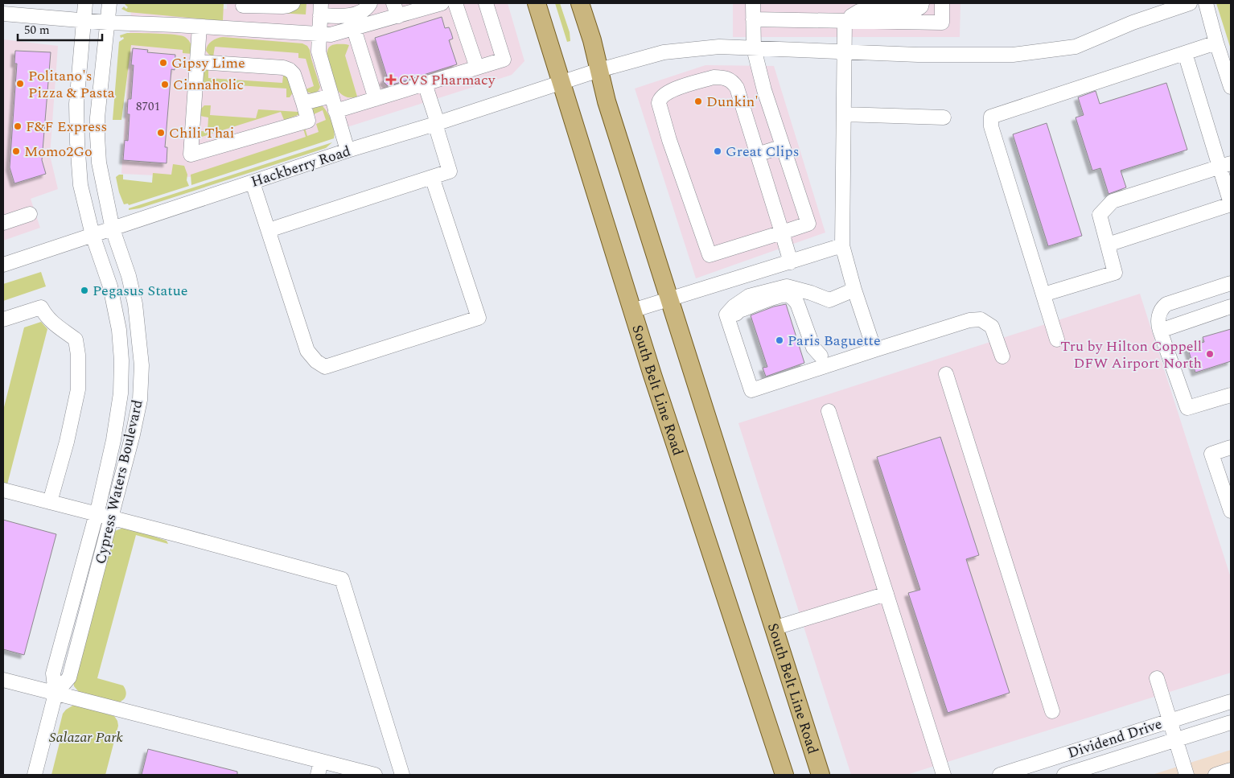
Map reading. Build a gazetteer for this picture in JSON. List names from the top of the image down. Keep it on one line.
{"streets":{"main road":["South Belt Line Road"],"street":["Hackberry Road","Cypress Waters Boulevard","Dividend Drive"]},"crossings":[["Hackberry Road","South Belt Line Road"],["Hackberry Road","Cypress Waters Boulevard"]],"parks":["Salazar Park"],"places":{"other":["Gipsy Lime","Politano's Pizza & Pasta","Cinnaholic","Dunkin'","F&F Express","Chili Thai","Momo2Go","Great Clips","Pegasus Statue","Paris Baguette","Tru by Hilton Coppell DFW Airport North"],"health":["CVS Pharmacy"]},"house_numbers":["8701"],"scale_bar":"50 m"}
